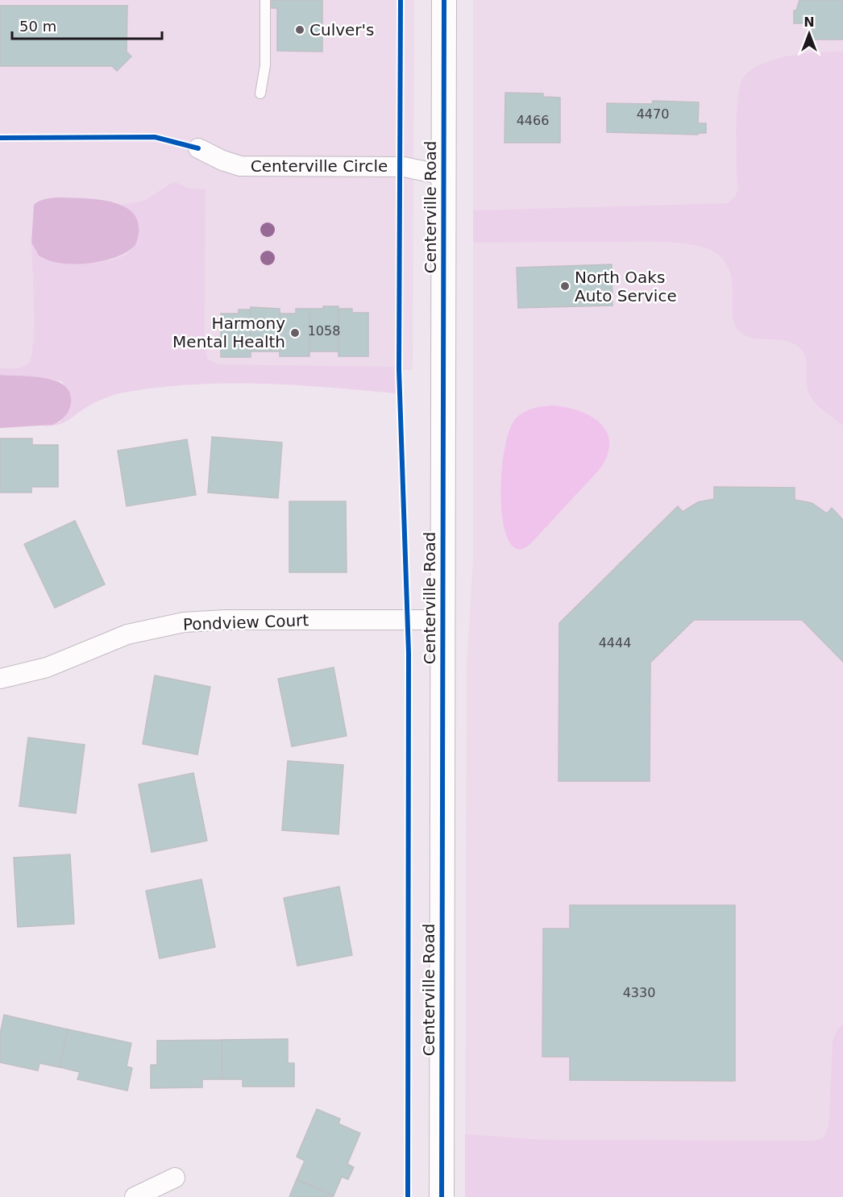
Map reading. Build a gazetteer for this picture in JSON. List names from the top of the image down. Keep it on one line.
{"streets":{"street":["Centerville Circle","Centerville Road","Pondview Court"]},"crossings":[["Centerville Circle","Centerville Road"],["Centerville Road","Pondview Court"]],"places":["Culver's","North Oaks Auto Service","Harmony Mental Health"],"house_numbers":["4470","4466","1058","4444","4330"],"scale_bar":"50 m","north":"top"}
